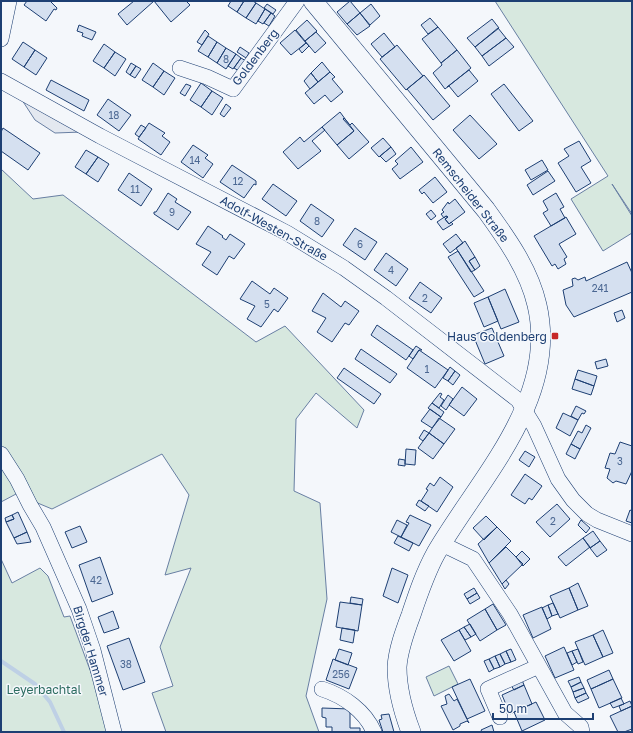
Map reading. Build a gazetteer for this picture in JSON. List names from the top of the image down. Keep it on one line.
{"streets":{"main road":["Remscheider Straße"],"street":["Goldenberg","Adolf-Westen-Straße","Birgder Hammer"]},"crossings":[["Remscheider Straße","Adolf-Westen-Straße"]],"parks":["Leyerbachtal"],"places":{"transit":["Haus Goldenberg"]},"house_numbers":["8","18","14","12","11","9","8","6","4","241","2","5","1","3","2","42","38","256"],"scale_bar":"50 m"}
